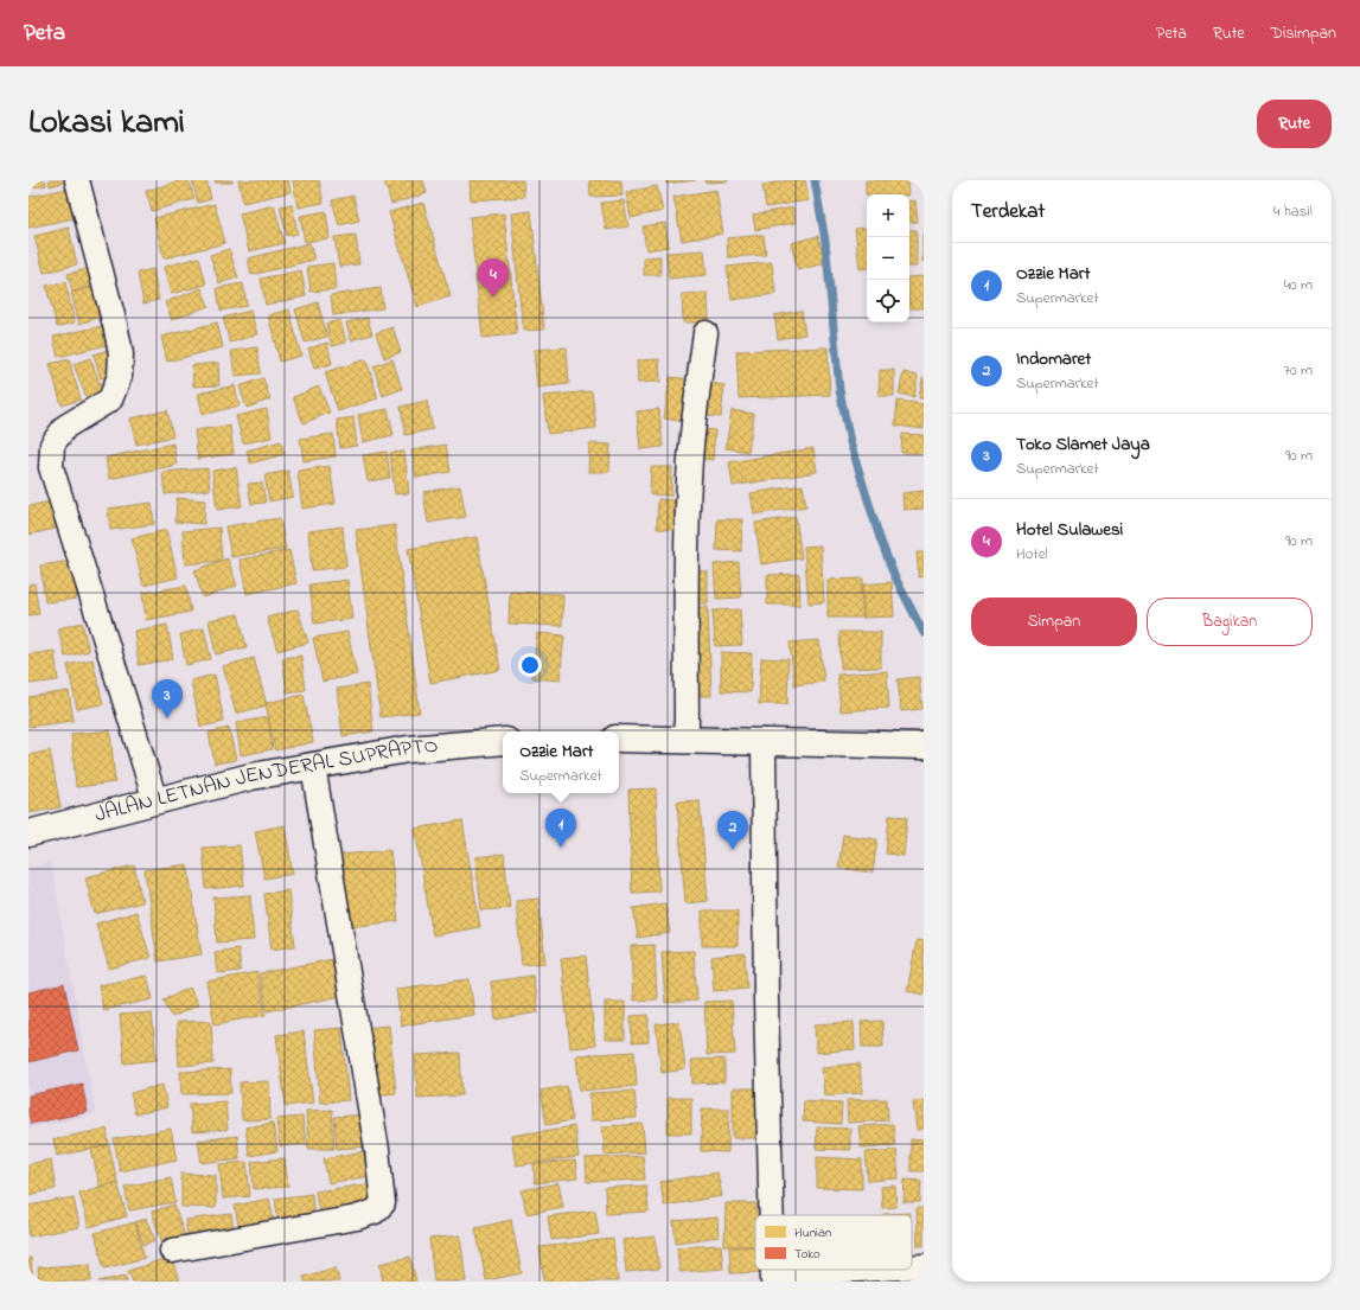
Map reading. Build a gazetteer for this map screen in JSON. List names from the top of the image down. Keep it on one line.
{"streets":{"main road":["JALAN LETNAN JENDERAL SUPRAPTO"]},"legend":["Hunian","Toko"],"page":{"header":"Peta","nav":["Peta","Rute","Disimpan"],"title":"Lokasi kami","buttons":["Rute",["Simpan","Bagikan"]],"heading":["Terdekat","4 hasil"],"map_buttons":["+","−"],"list":[{"mark":"1","name":"Ozzie Mart","note":"Supermarket","value":"40 m"},{"mark":"2","name":"Indomaret","note":"Supermarket","value":"70 m"},{"mark":"3","name":"Toko Slamet Jaya","note":"Supermarket","value":"90 m"},{"mark":"4","name":"Hotel Sulawesi","note":"Hotel","value":"90 m"}],"pins":["4","3","1","2"],"popup":["Ozzie Mart","Supermarket"]}}
